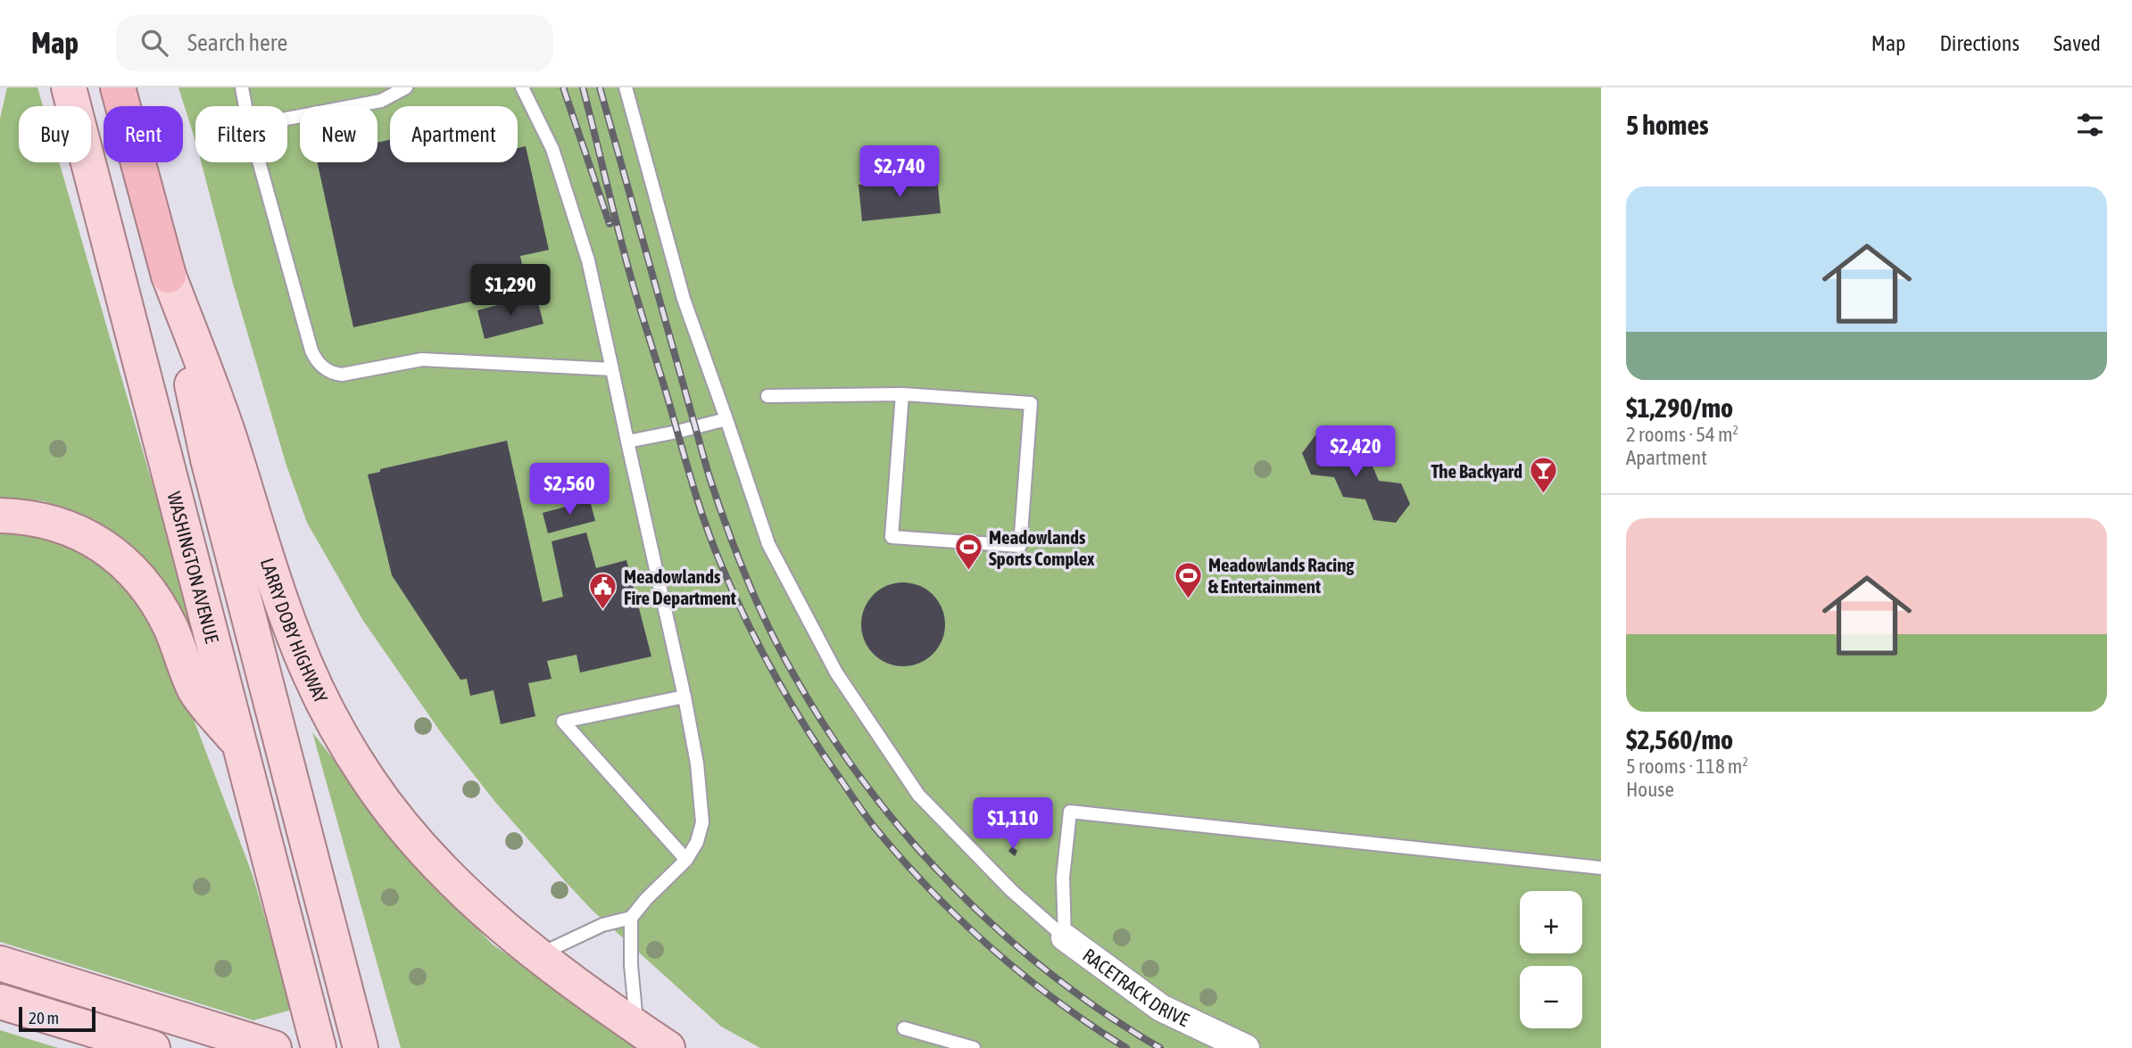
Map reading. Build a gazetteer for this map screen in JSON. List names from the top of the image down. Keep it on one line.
{"streets":{"highway":["LARRY DOBY HIGHWAY"],"main road":["WASHINGTON AVENUE"],"street":["RACETRACK DRIVE"]},"places":{"bar":["The Backyard"],"sports":["Meadowlands Sports Complex","Meadowlands Racing & Entertainment"],"public building":["Meadowlands Fire Department"]},"scale_bar":"20 m","page":{"header":"Map","search":"Search here","nav":["Map","Directions","Saved"],"heading":"5 homes","chip":["Buy","Rent","Filters","New","Apartment"],"price":["$2,740","$1,290","$2,420","$2,560","$1,110"],"list":[{"name":"$1,290/mo","note":"2 rooms · 54 m² · Apartment"},{"name":"$2,560/mo","note":"5 rooms · 118 m² · House"}],"map_buttons":["+","−"],"scale":"20 m"}}
